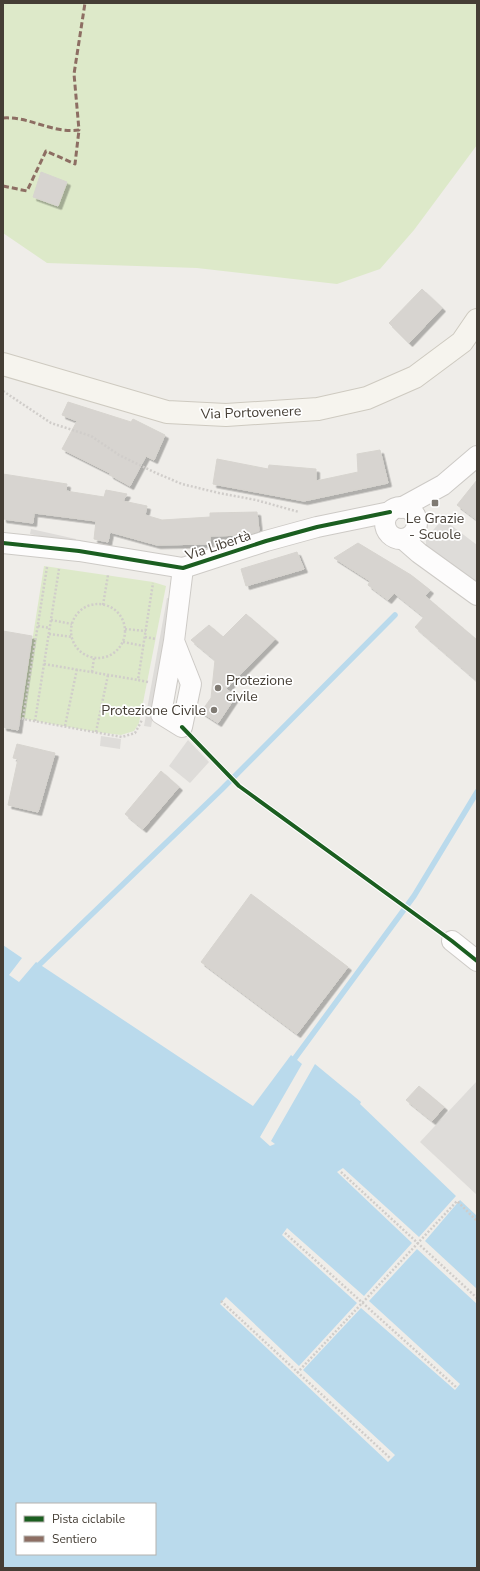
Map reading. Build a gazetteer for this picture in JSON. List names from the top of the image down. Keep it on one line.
{"streets":{"main road":["Via Portovenere"],"street":["Via Libertà"]},"places":{"transit":["Le Grazie - Scuole"],"other":["Protezione civile","Protezione Civile"]},"legend":["Pista ciclabile","Sentiero"]}
